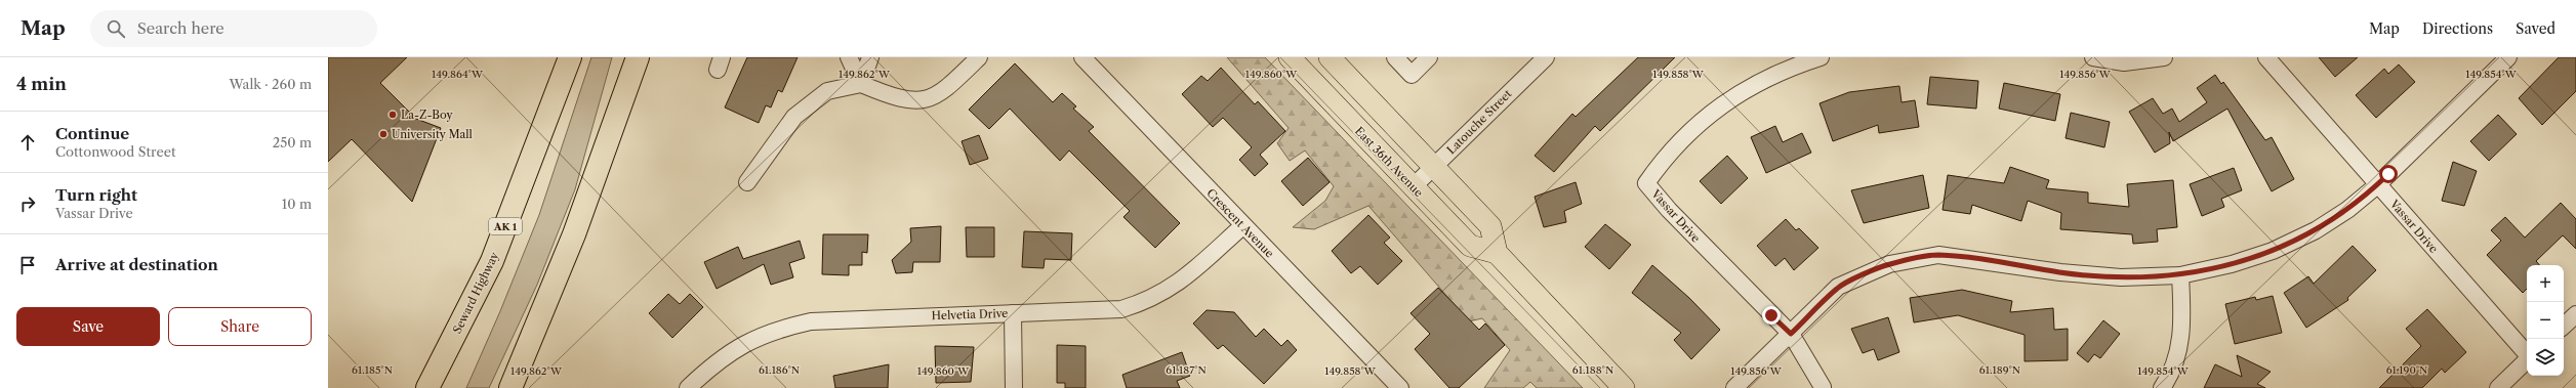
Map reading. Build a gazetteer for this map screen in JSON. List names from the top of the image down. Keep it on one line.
{"streets":{"highway":["AK 1","Seward Highway"],"main road":["East 36th Avenue"],"street":["Latouche Street","Vassar Drive","Crescent Avenue","Helvetia Drive"]},"crossings":[["Latouche Street","East 36th Avenue"],["Crescent Avenue","Helvetia Drive"]],"places":["La-Z-Boy","University Mall"],"page":{"header":"Map","search":"Search here","nav":["Map","Directions","Saved"],"heading":["4 min","Walk · 260 m"],"list":[["Continue","Cottonwood Street","250 m"],["Turn right","Vassar Drive","10 m"],"Arrive at destination"],"map_buttons":["+","−"],"buttons":["Save","Share"]},"coordinates":["149.864°W","149.862°W","149.860°W","149.858°W","149.856°W","149.854°W","61.185°N","61.186°N","61.187°N","61.188°N","61.189°N","61.190°N"]}
